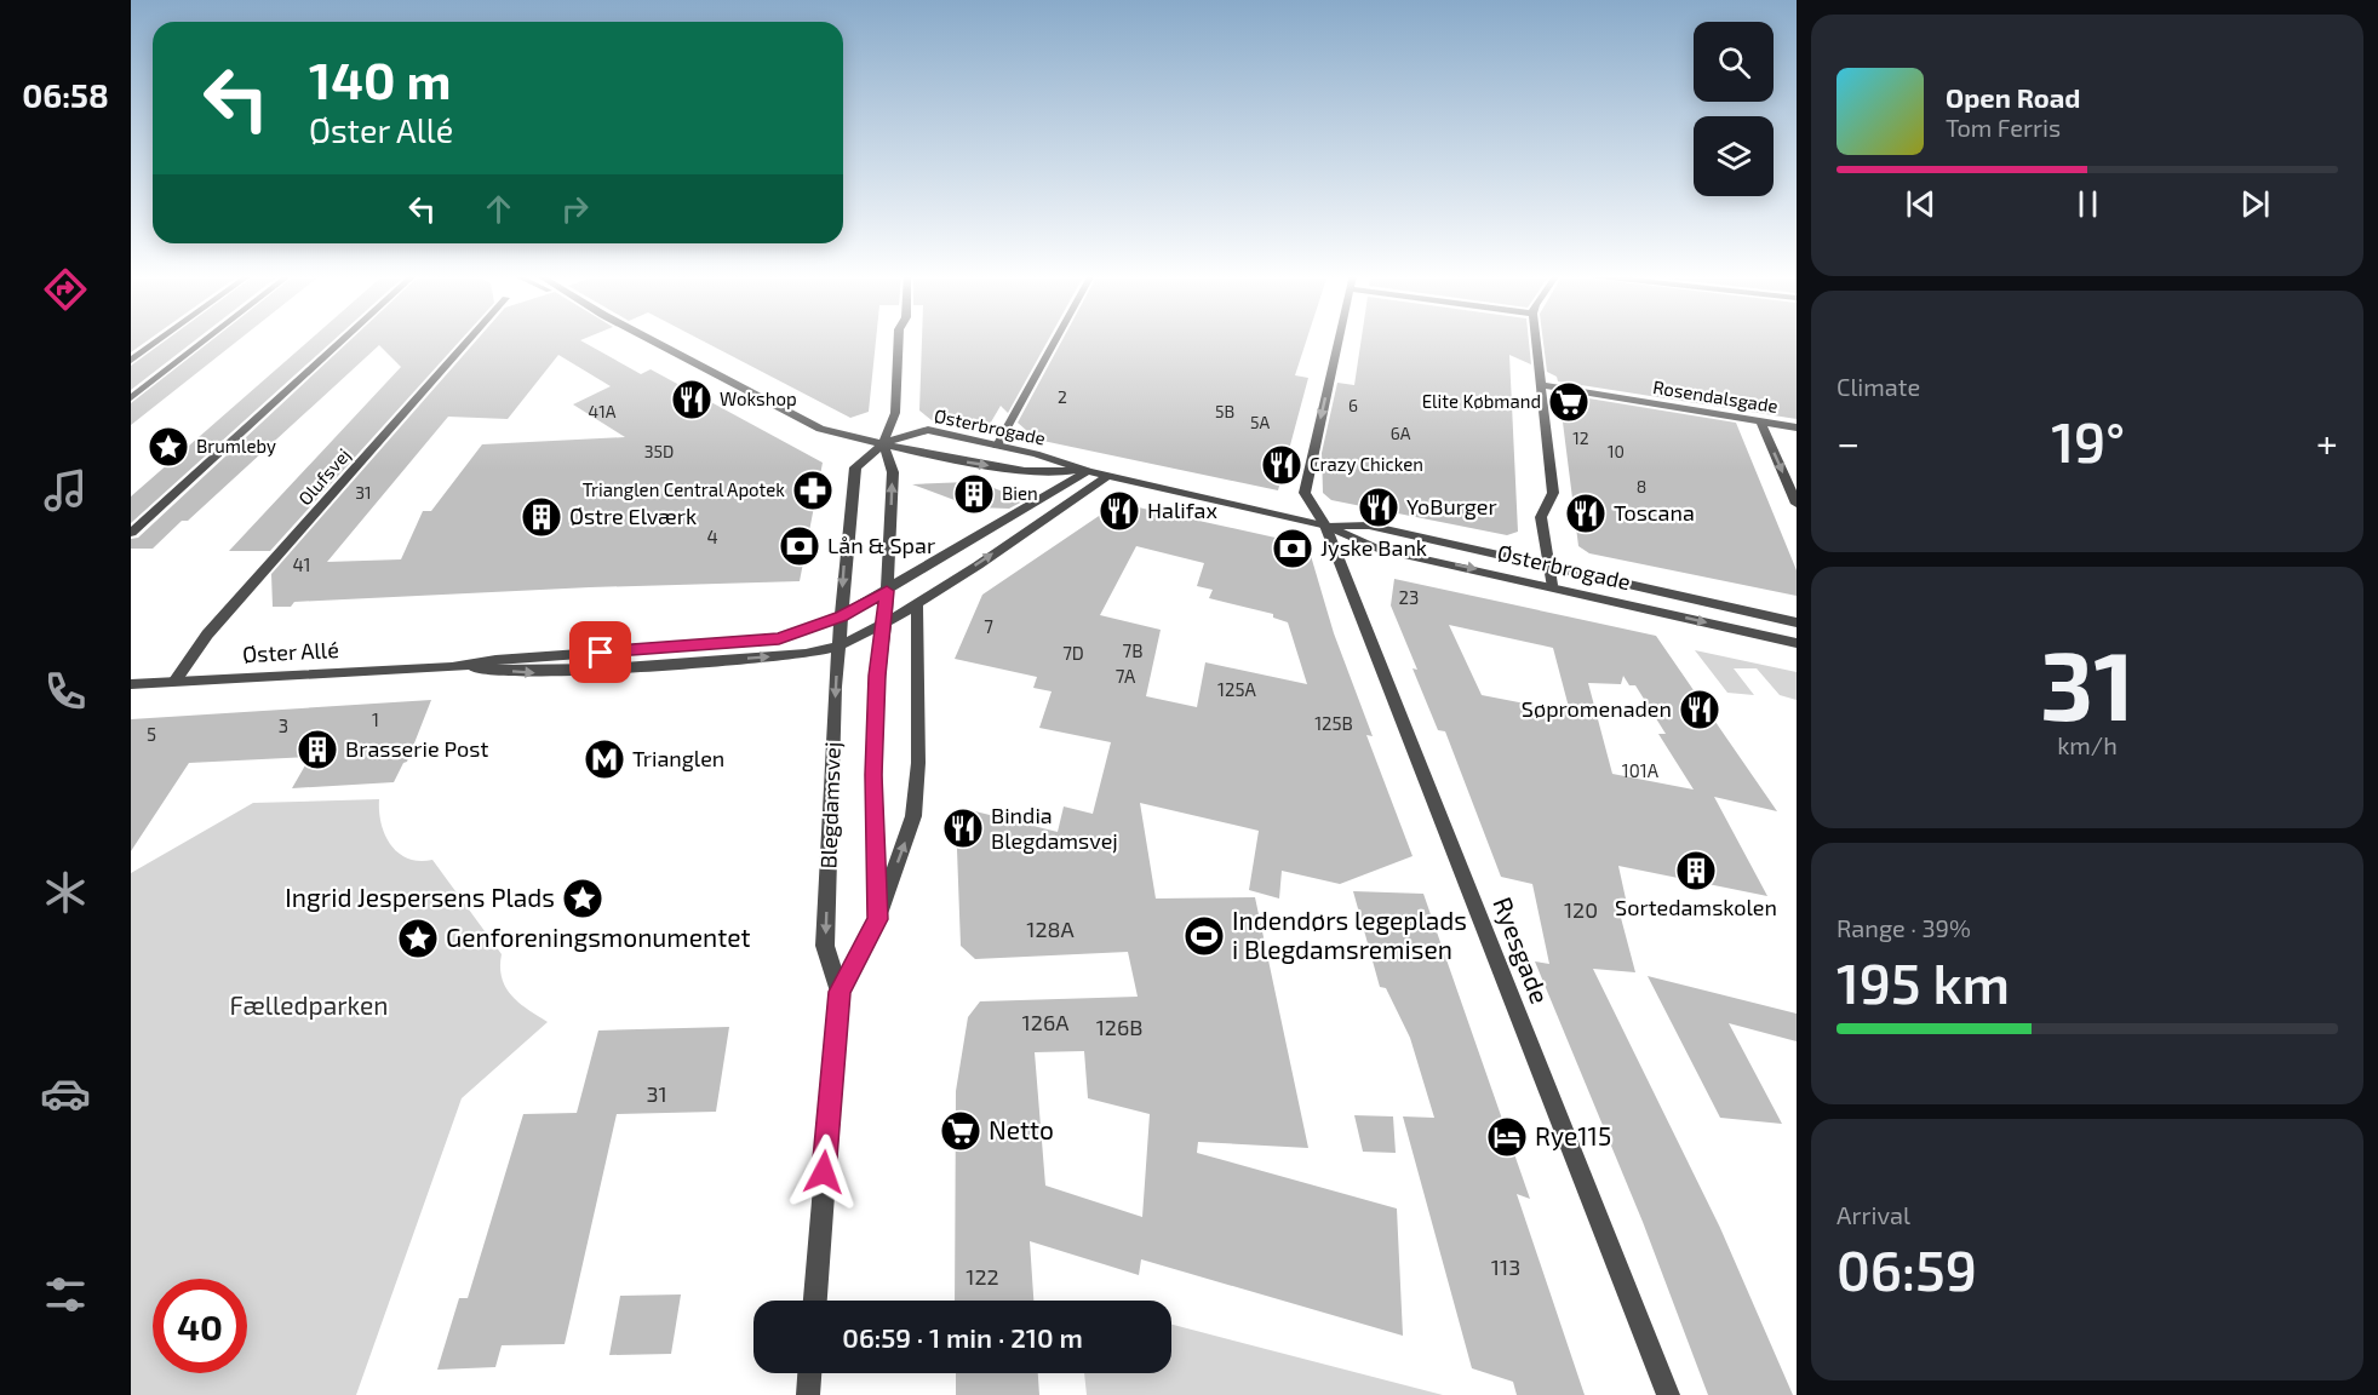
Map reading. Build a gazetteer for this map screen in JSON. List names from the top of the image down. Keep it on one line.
{"streets":{"street":["Rosendalsgade","Østerbrogade","Olufsvej","Øster Allé","Blegdamsvej","Ryesgade"]},"crossings":[["Østerbrogade","Øster Allé"],["Østerbrogade","Ryesgade"],["Olufsvej","Øster Allé"],["Øster Allé","Blegdamsvej"]],"parks":["Fælledparken"],"places":{"restaurant":["Wokshop","Crazy Chicken","YoBurger","Halifax","Toscana","Søpromenaden","Bindia Blegdamsvej"],"supermarket":["Elite Købmand","Netto"],"place":["Brumleby","Ingrid Jespersens Plads","Genforeningsmonumentet"],"pharmacy":["Trianglen Central Apotek"],"building":["Bien","Østre Elværk","Brasserie Post","Sortedamskolen"],"bank":["Lån & Spar","Jyske Bank"],"metro station":["Trianglen"],"sports":["Indendørs legeplads i Blegdamsremisen"],"hotel":["Rye115"]},"house_numbers":["2","6","41A","5B","5A","6A","12","35D","10","8","31","4","41","23","7","7B","7D","7A","125A","1","125B","3","5","101A","120","128A","126A","126B","31","113","122"],"page":{"tabs":"06:58","turn":["140 m","Øster Allé"],"song":["Open Road","Tom Ferris"],"tile":["Climate",["31","km/h"],["Range · 39%","195 km"],["Arrival","06:59"]],"heat":["−","19°","+"],"limit":"40","trip":"06:59 · 1 min · 210 m"}}
